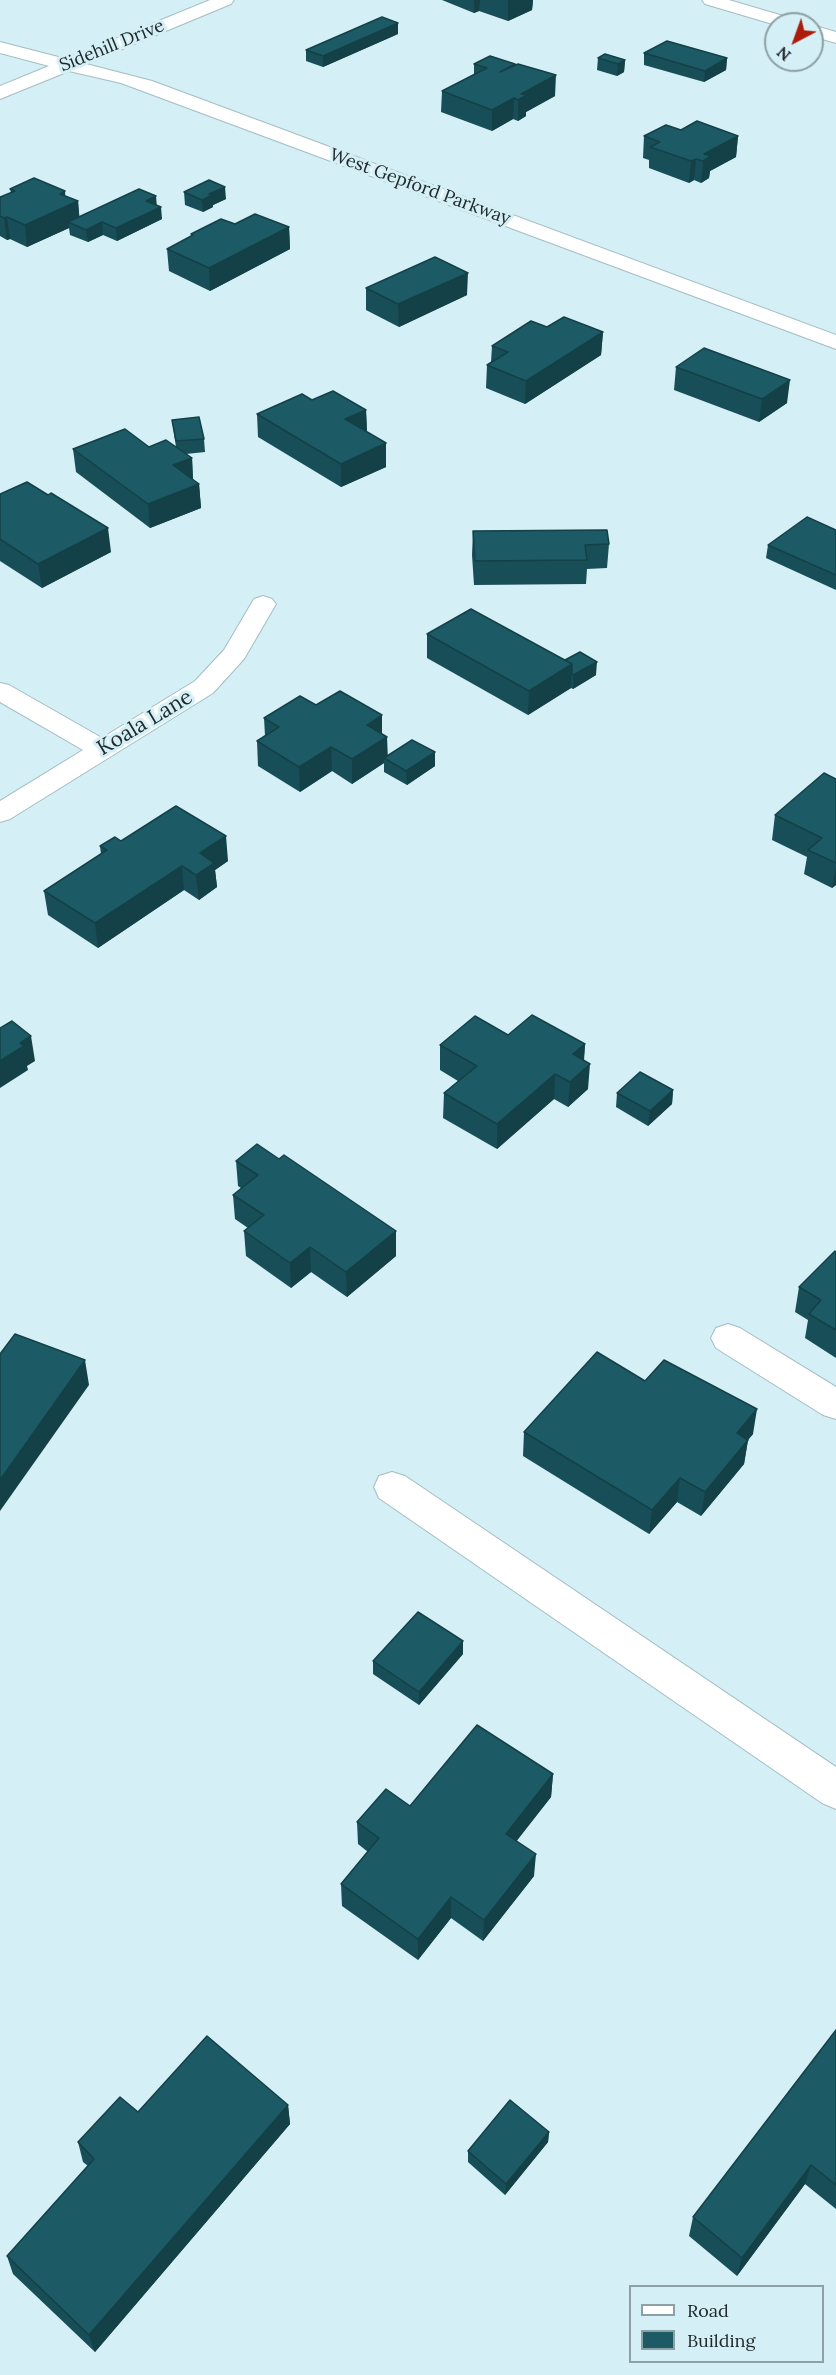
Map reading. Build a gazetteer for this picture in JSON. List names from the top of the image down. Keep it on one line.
{"streets":{"street":["Sidehill Drive","West Gepford Parkway","Koala Lane"]},"crossings":[["Sidehill Drive","West Gepford Parkway"]],"legend":["Road","Building"],"north":"bottom left"}
